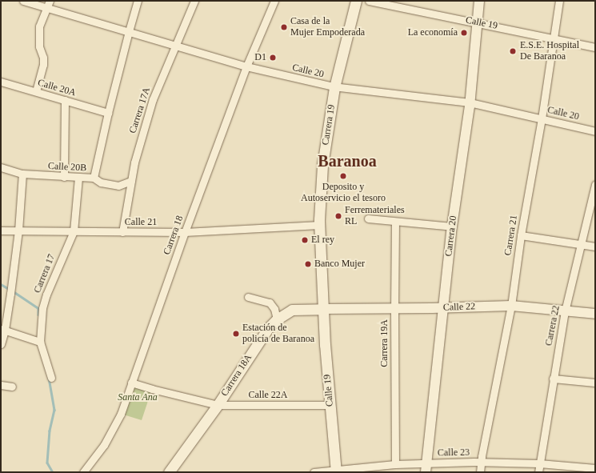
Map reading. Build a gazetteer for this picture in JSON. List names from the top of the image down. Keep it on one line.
{"streets":{"main road":["Calle 19","Carrera 19","Carrera 18A"],"street":["Calle 20","Calle 20A","Carrera 17A","Calle 20B","Calle 21","Carrera 18","Carrera 21","Carrera 20","Carrera 17","Calle 22","Carrera 22","Carrera 19A","Calle 22A","Calle 23"]},"crossings":[["Calle 19","Carrera 19"],["Calle 19","Carrera 21"],["Calle 19","Carrera 20"],["Calle 19","Calle 22"],["Calle 19","Carrera 18A"],["Calle 19","Calle 22A"],["Calle 19","Calle 23"],["Calle 20","Carrera 17A"],["Calle 20","Carrera 19"],["Calle 20","Carrera 18"],["Calle 20","Carrera 21"],["Calle 20","Carrera 20"],["Carrera 17A","Calle 20B"],["Carrera 17A","Calle 21"],["Carrera 19","Calle 21"],["Carrera 19","Calle 22"],["Carrera 19","Carrera 18A"],["Calle 20B","Carrera 17"],["Calle 21","Carrera 18"],["Calle 21","Carrera 17"],["Carrera 18","Calle 22A"],["Carrera 21","Calle 22"],["Carrera 21","Calle 23"],["Carrera 20","Calle 22"],["Carrera 20","Calle 23"],["Calle 22","Carrera 22"],["Calle 22","Carrera 19A"],["Calle 22","Carrera 18A"],["Carrera 22","Calle 23"],["Carrera 19A","Calle 23"],["Carrera 18A","Calle 22A"]],"districts":["Baranoa"],"parks":["Santa Ana"],"places":["Casa de la Mujer Empoderada","La economía","E.S.E. Hospital De Baranoa","D1","Deposito y Autoservicio el tesoro","Ferremateriales RL","El rey","Banco Mujer","Estación de policía de Baranoa"]}
